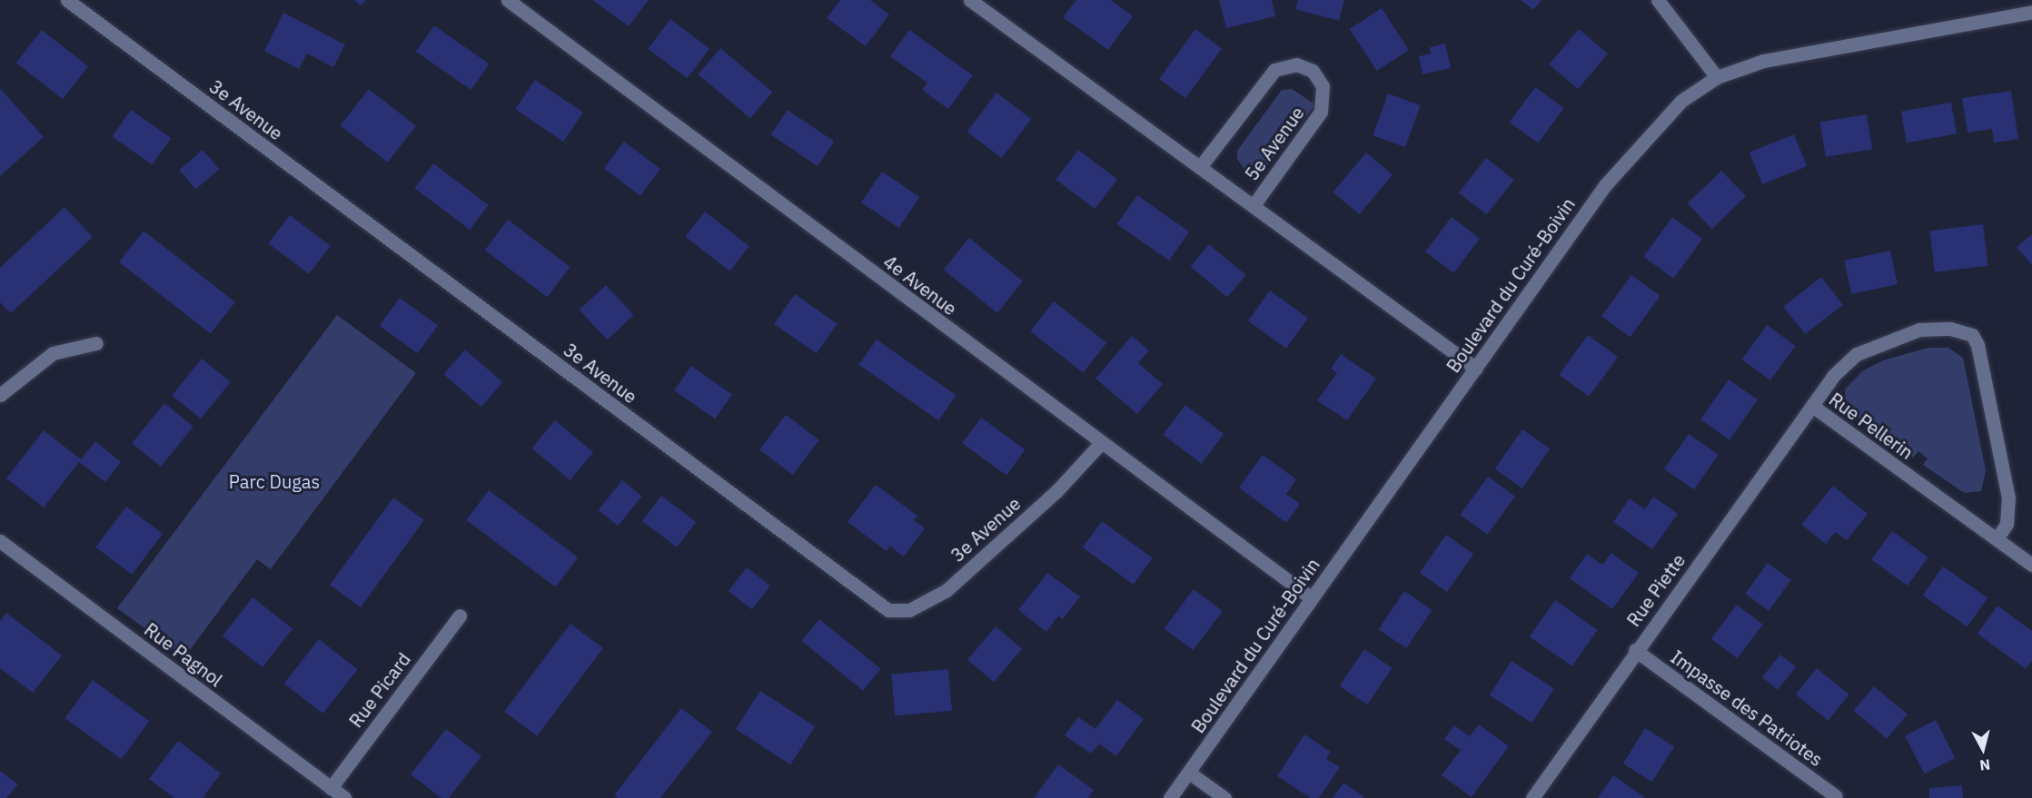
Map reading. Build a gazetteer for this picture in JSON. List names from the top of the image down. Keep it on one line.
{"streets":{"street":["3e Avenue","5e Avenue","4e Avenue","Boulevard du Curé-Boivin","Rue Pellerin","Rue Piette","Rue Pagnol","Rue Picard","Impasse des Patriotes"]},"crossings":[["3e Avenue","4e Avenue"],["5e Avenue","Boulevard du Curé-Boivin"],["4e Avenue","Boulevard du Curé-Boivin"],["Rue Pellerin","Rue Piette"],["Rue Piette","Impasse des Patriotes"],["Rue Pagnol","Rue Picard"]],"parks":["Parc Dugas"],"north":"bottom"}
